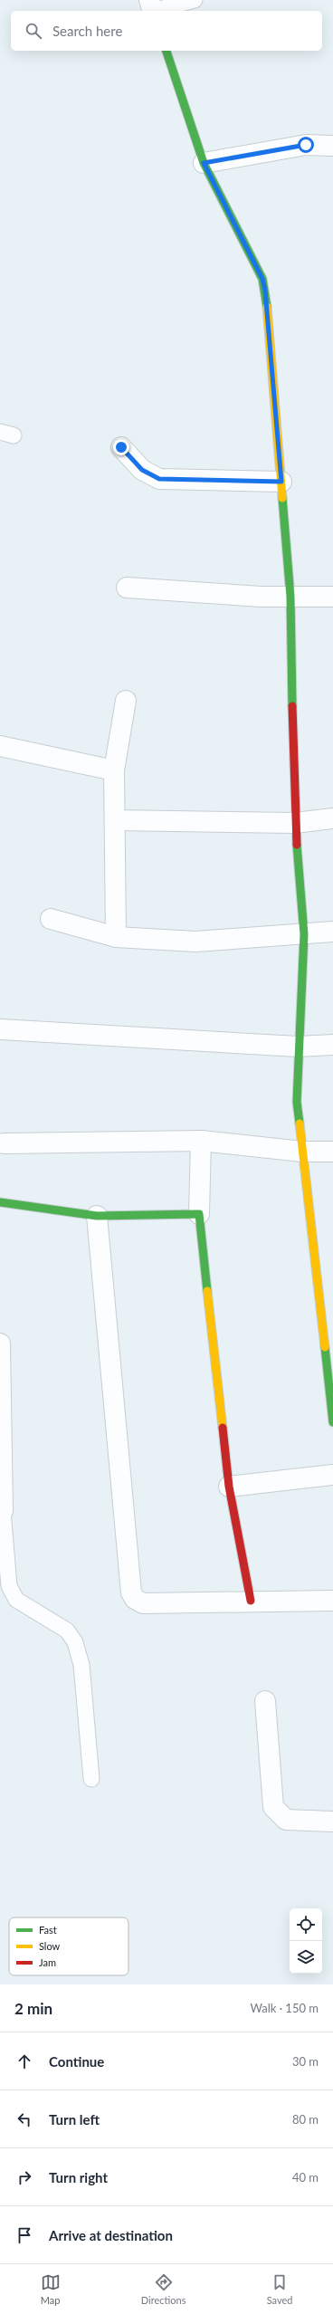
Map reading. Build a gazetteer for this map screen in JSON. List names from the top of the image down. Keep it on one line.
{"legend":["Fast","Slow","Jam"],"page":{"search":"Search here","heading":["2 min","Walk · 150 m"],"list":[["Continue","30 m"],["Turn left","80 m"],["Turn right","40 m"],"Arrive at destination"],"nav":["Map","Directions","Saved"]}}
